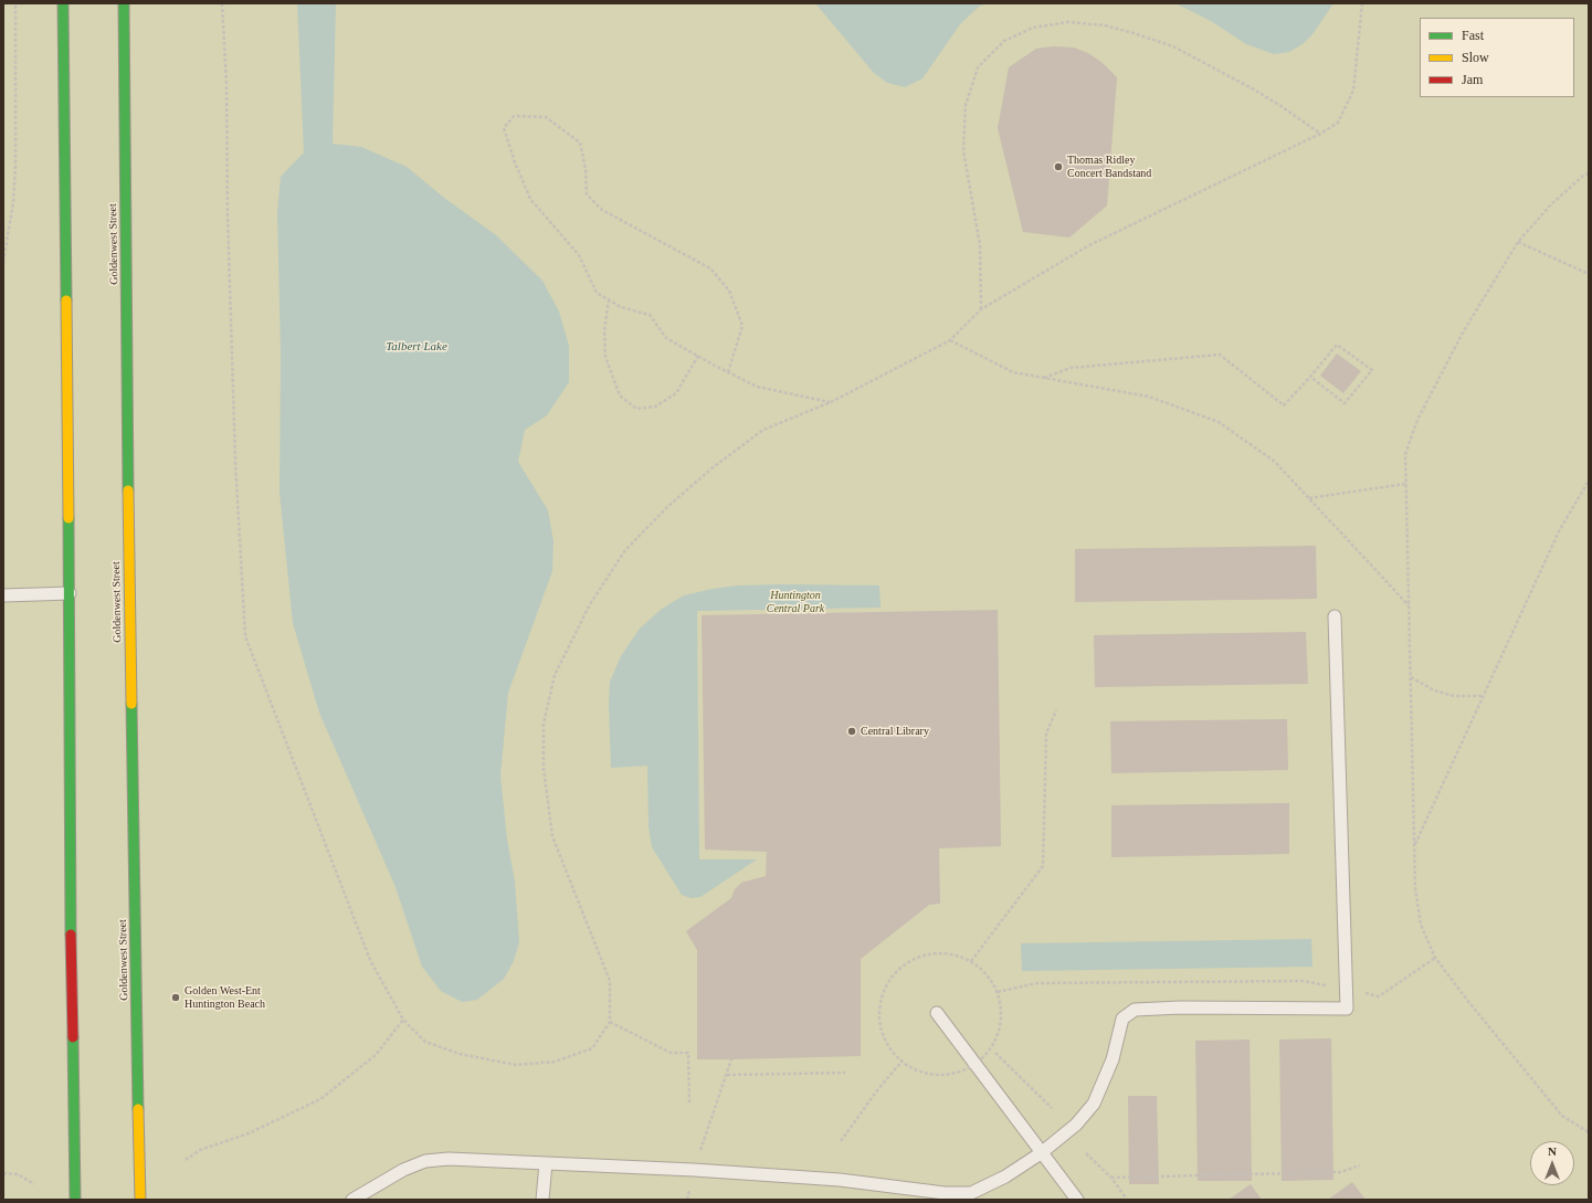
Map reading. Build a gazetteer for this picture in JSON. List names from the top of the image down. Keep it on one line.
{"streets":{"main road":["Goldenwest Street"]},"water":["Talbert Lake"],"parks":["Huntington Central Park"],"places":["Thomas Ridley Concert Bandstand","Central Library","Golden West-Ent Huntington Beach"],"legend":["Fast","Slow","Jam"],"north":"top"}
